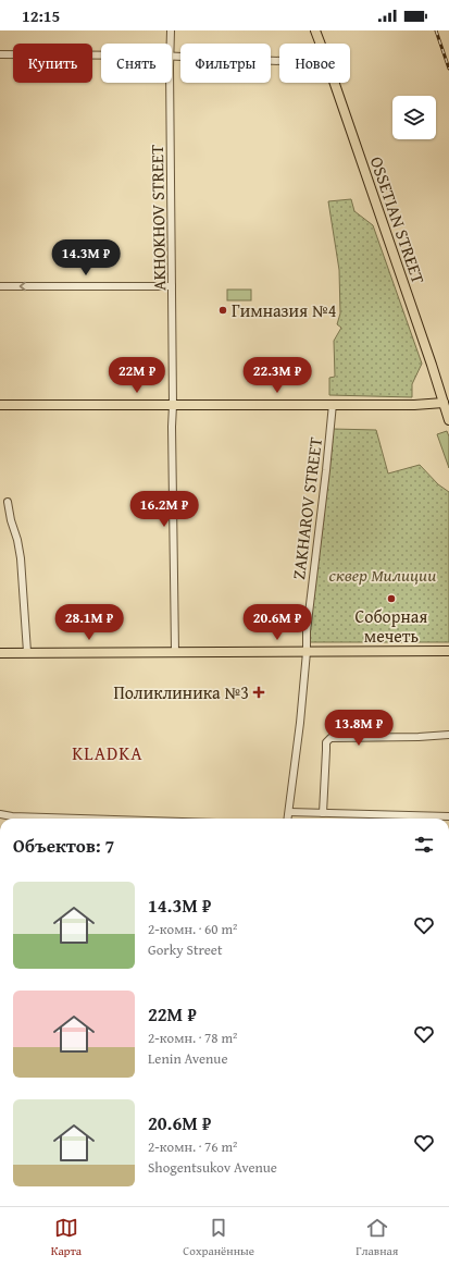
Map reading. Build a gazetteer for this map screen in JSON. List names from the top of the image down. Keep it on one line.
{"streets":{"main road":["OSSETIAN STREET"],"street":["AKHOKHOV STREET","ZAKHAROV STREET"]},"districts":["KLADKA"],"parks":["сквер Милиции"],"places":{"other":["Гимназия №4","Соборная мечеть"],"health":["Поликлиника №3"]},"page":{"status":"12:15","chip":["Купить","Снять","Фильтры","Новое"],"price":["14.3M ₽","22M ₽","22.3M ₽","16.2M ₽","28.1M ₽","20.6M ₽","13.8M ₽"],"heading":"Объектов: 7","list":[{"name":"14.3M ₽","note":"2-комн. · 60 m² · Gorky Street"},{"name":"22M ₽","note":"2-комн. · 78 m² · Lenin Avenue"},{"name":"20.6M ₽","note":"2-комн. · 76 m² · Shogentsukov Avenue"}],"tabs":["Карта","Сохранённые","Главная"]}}
